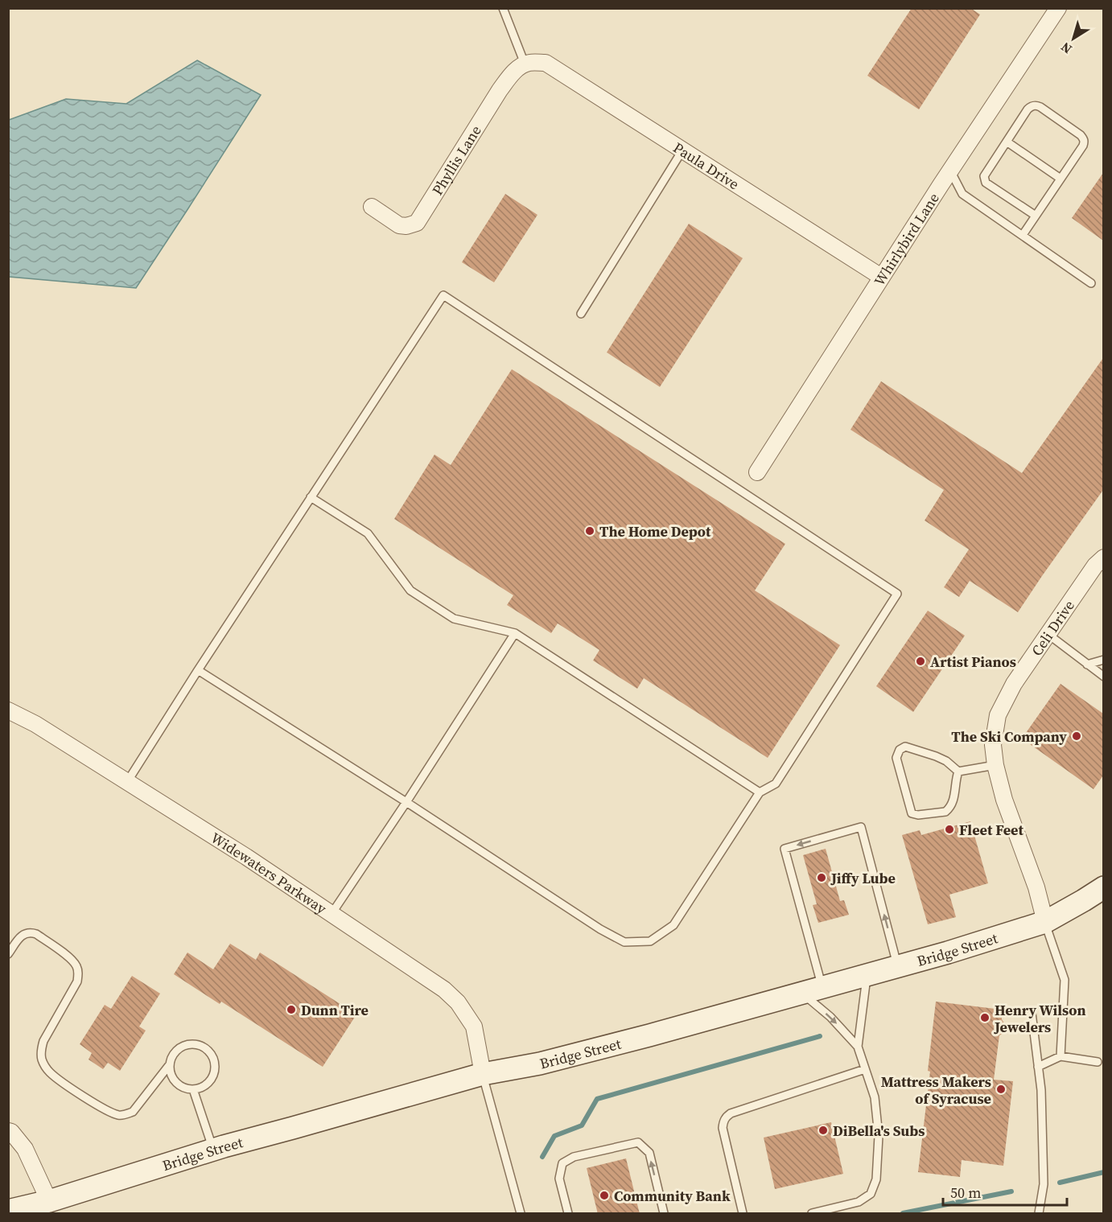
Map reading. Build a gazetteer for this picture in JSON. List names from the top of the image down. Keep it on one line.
{"streets":{"main road":["Bridge Street"],"street":["Phyllis Lane","Paula Drive","Whirlybird Lane","Celi Drive","Widewaters Parkway"]},"crossings":[["Phyllis Lane","Paula Drive"],["Paula Drive","Whirlybird Lane"],["Celi Drive","Bridge Street"],["Widewaters Parkway","Bridge Street"]],"places":["The Home Depot","Artist Pianos","The Ski Company","Fleet Feet","Jiffy Lube","Dunn Tire","Henry Wilson Jewelers","Mattress Makers of Syracuse","DiBella's Subs","Community Bank"],"scale_bar":"50 m","north":"bottom left"}
